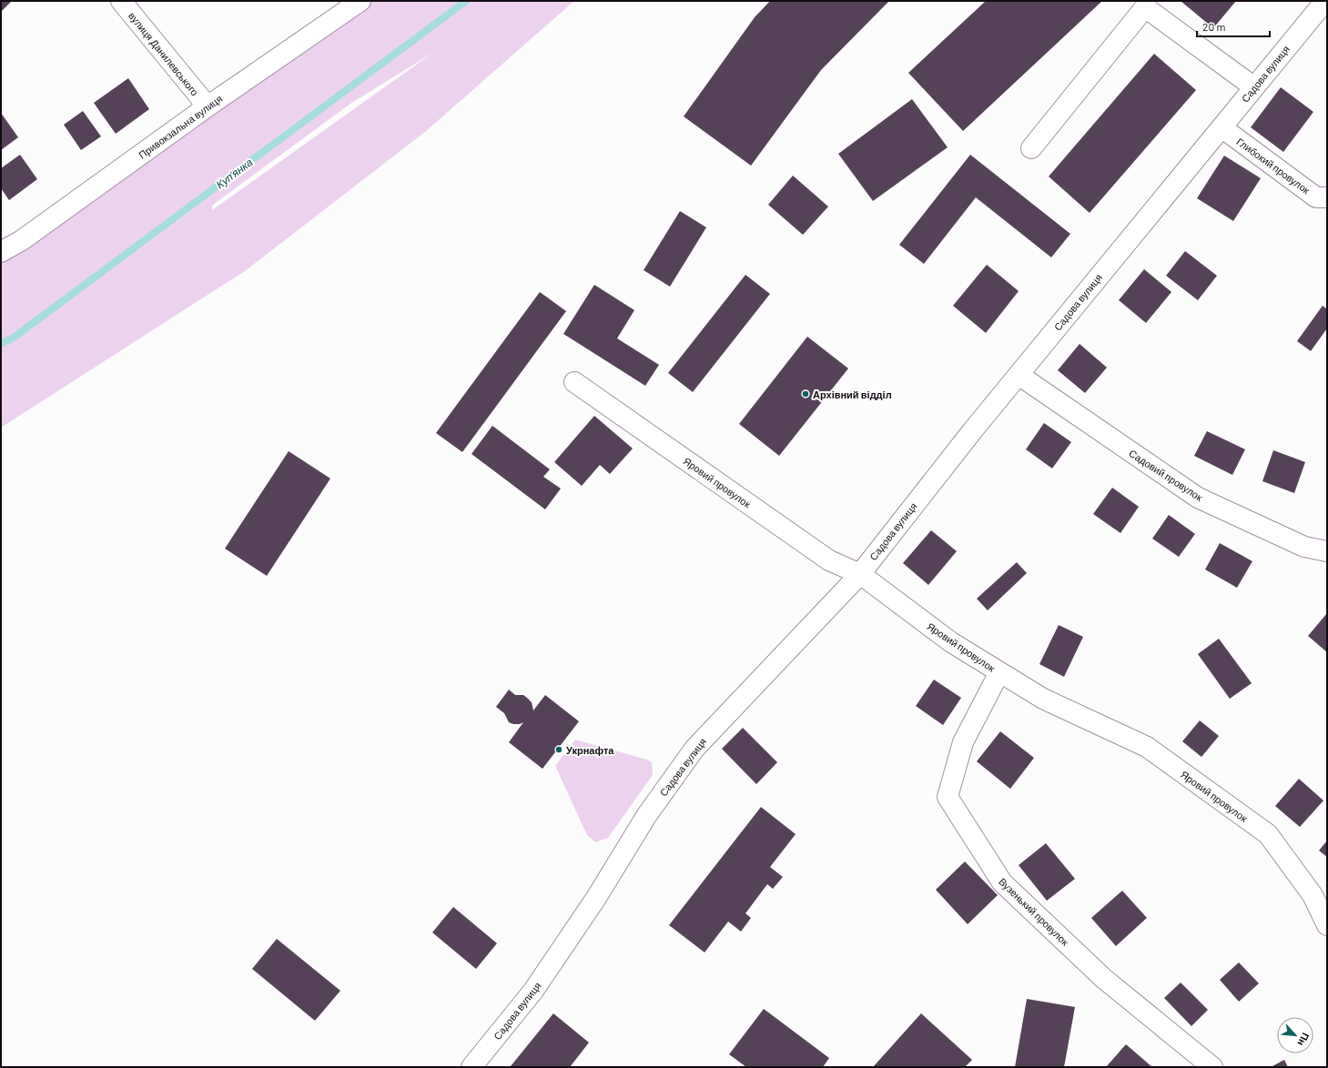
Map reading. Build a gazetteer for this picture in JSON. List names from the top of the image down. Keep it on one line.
{"streets":{"street":["вулиця Данилевського","Садова вулиця","Привокзальна вулиця","Глибокий провулок","Садовий провулок","Яровий провулок","Вузенький провулок"]},"crossings":[["вулиця Данилевського","Привокзальна вулиця"],["Садова вулиця","Глибокий провулок"],["Садова вулиця","Садовий провулок"],["Садова вулиця","Яровий провулок"],["Яровий провулок","Вузенький провулок"]],"water":["Куп'янка"],"places":["Архівний відділ","Укрнафта"],"scale_bar":"20 m","north":"bottom right"}
